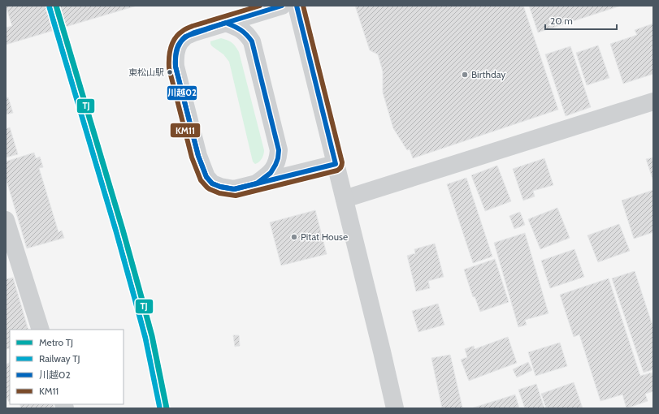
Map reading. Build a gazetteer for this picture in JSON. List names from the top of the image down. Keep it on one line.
{"places":["東松山駅","Birthday","Pitat House"],"lines":["metro line TJ","transit line 川越02","transit line KM11","rail line TJ"],"legend":["Metro TJ","Railway TJ","川越02","KM11"],"scale_bar":"20 m"}
